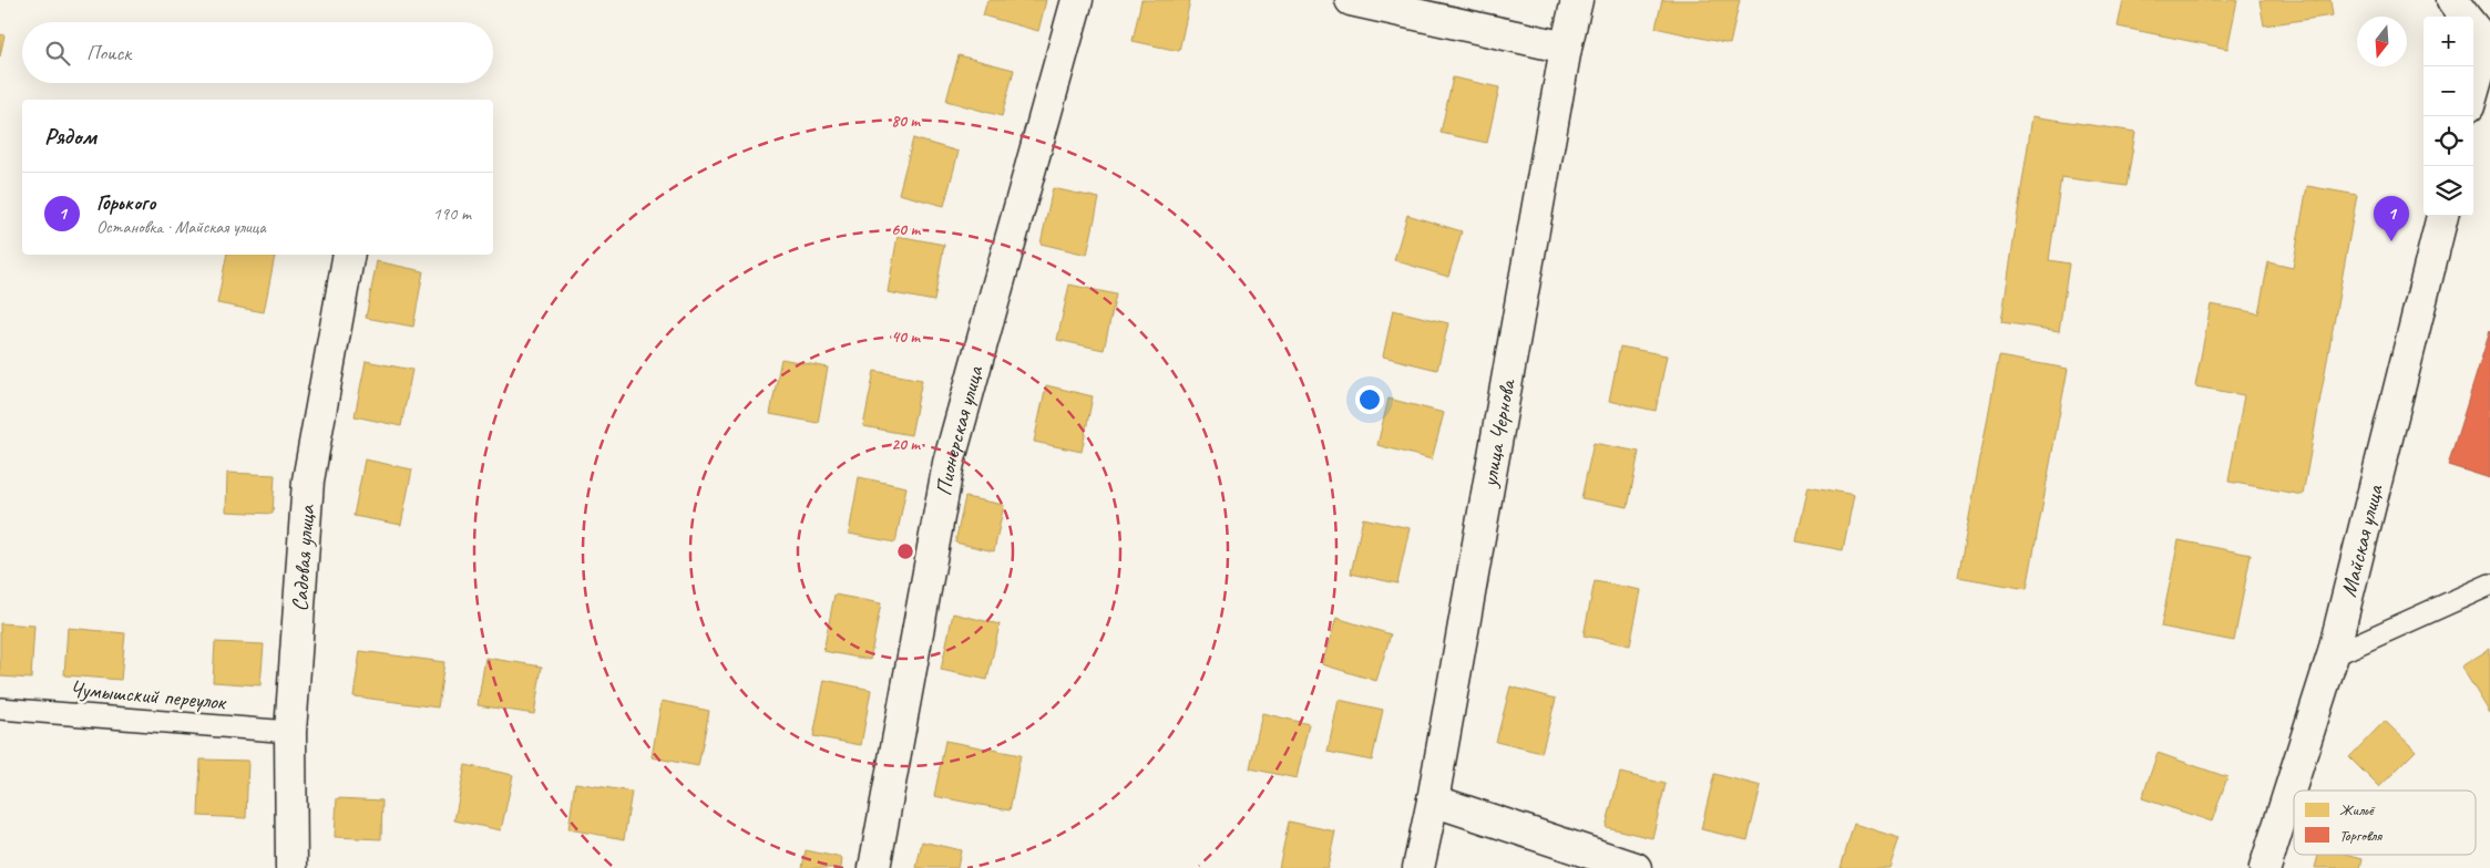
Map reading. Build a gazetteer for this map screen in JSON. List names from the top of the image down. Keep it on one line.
{"streets":{"street":["Пионерская улица","улица Чернова","Майская улица","Садовая улица"],"lane":["Чумышский переулок"]},"crossings":[["Садовая улица","Чумышский переулок"]],"legend":["Жильё","Торговля"],"north":"bottom","page":{"map_buttons":["+","−"],"search":"Поиск","heading":"Рядом","list":[{"mark":"1","name":"Горького","note":"Остановка · Майская улица","value":"190 m"}],"pins":"1"},"rings":["80 m","60 m","40 m","20 m"]}
